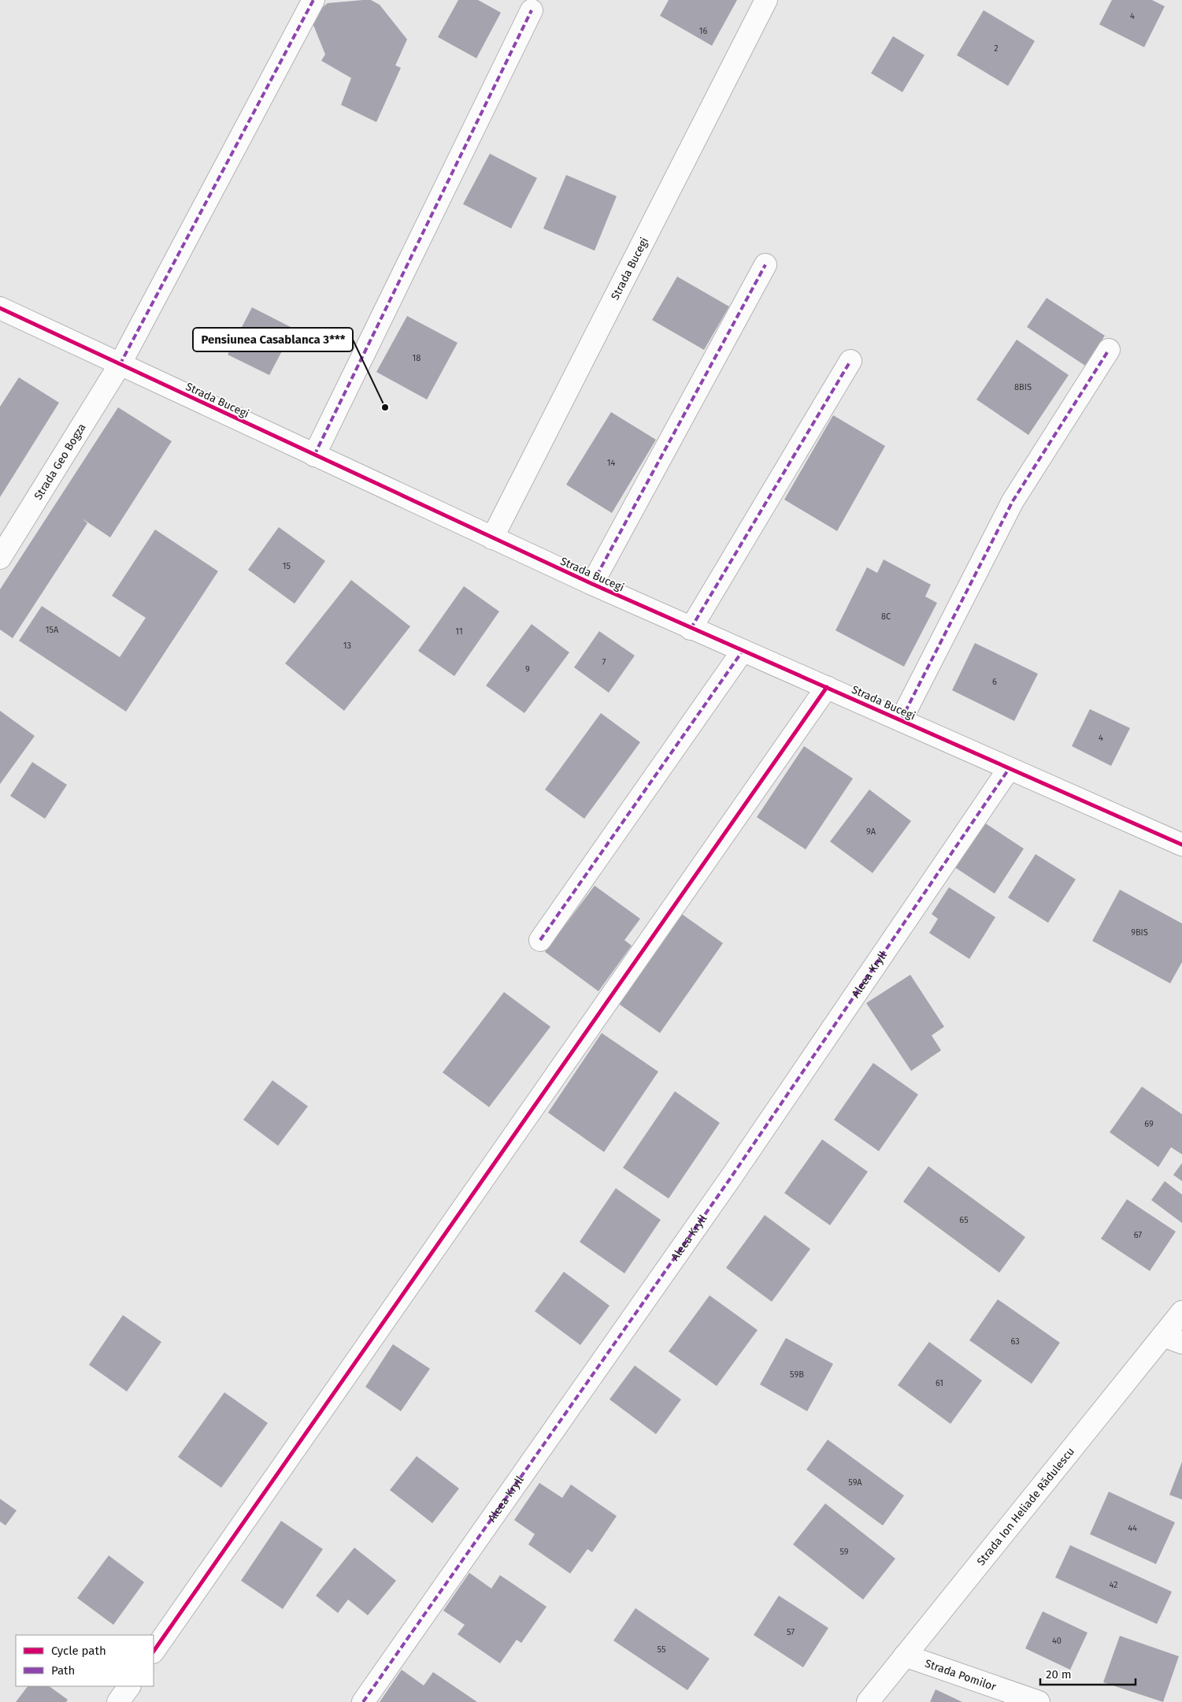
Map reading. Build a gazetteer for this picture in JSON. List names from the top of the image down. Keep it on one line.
{"streets":{"street":["Strada Bucegi","Strada Geo Bogza","Aleea Kryll","Strada Ion Heliade Rădulescu","Strada Pomilor"]},"crossings":[["Strada Bucegi","Strada Geo Bogza"],["Strada Bucegi","Aleea Kryll"],["Strada Ion Heliade Rădulescu","Strada Pomilor"]],"places":["Pensiunea Casablanca 3***"],"house_numbers":["4","16","2","18","8BIS","14","15","8C","15A","11","13","7","9","6","4","9A","9BIS","69","65","67","63","59B","61","59A","44","59","42","57","40","55"],"legend":["Cycle path","Path"],"scale_bar":"20 m"}
